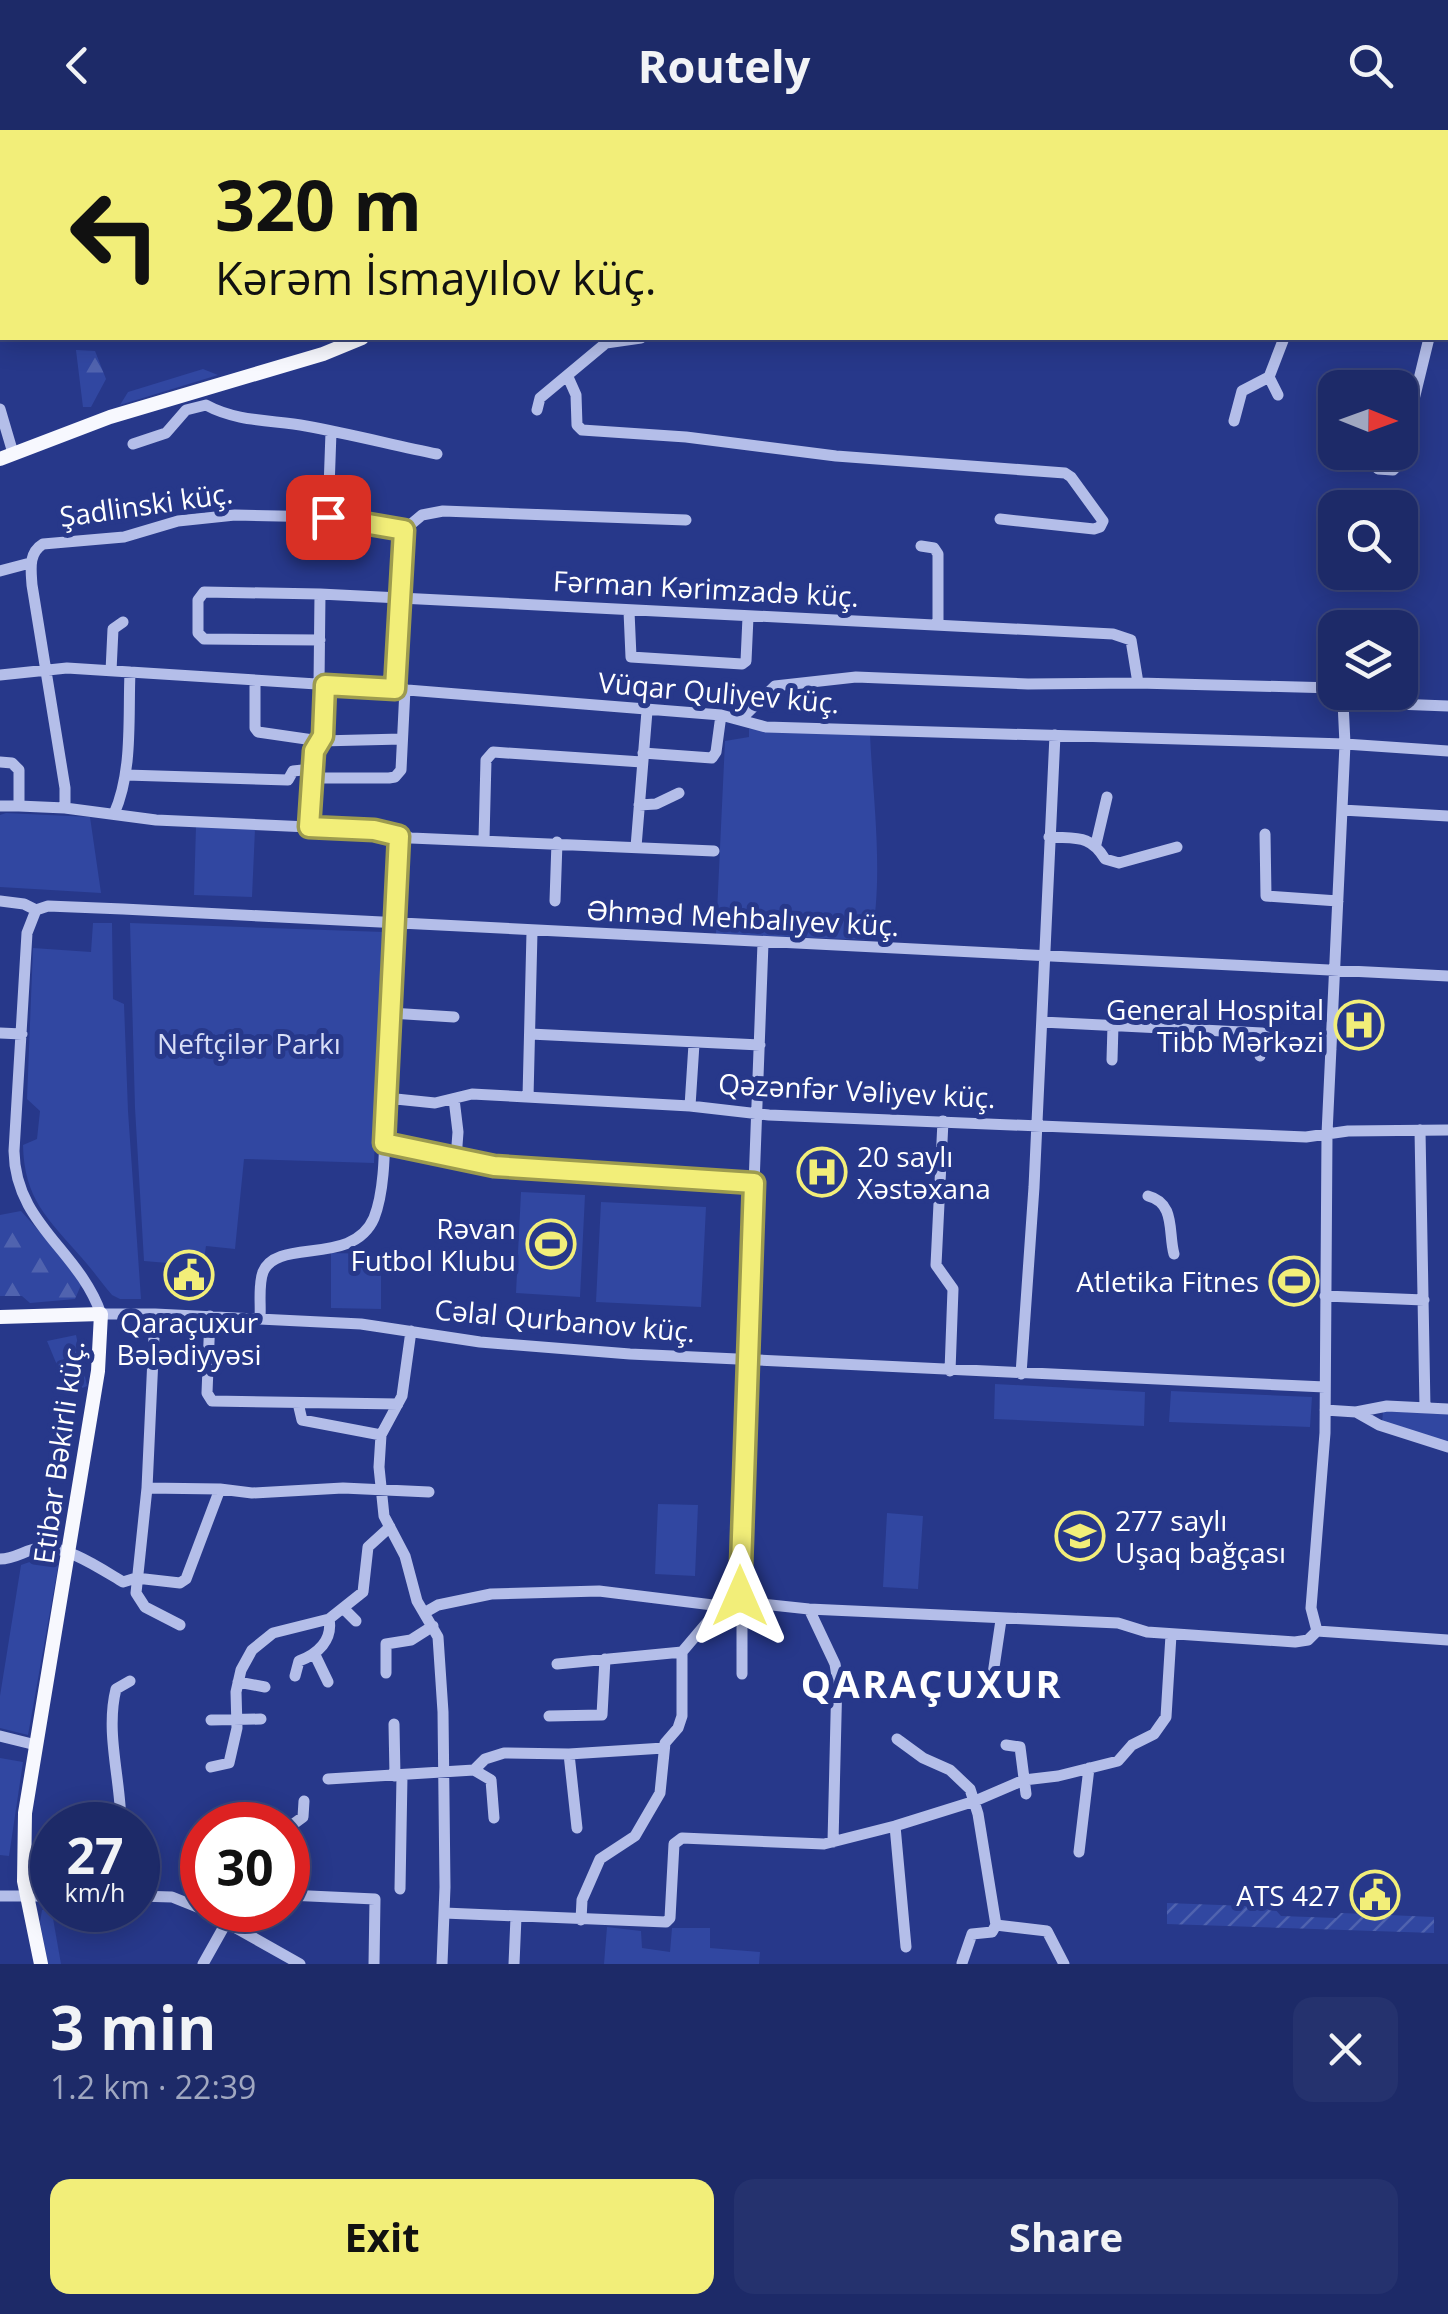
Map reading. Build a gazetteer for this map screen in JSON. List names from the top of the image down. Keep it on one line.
{"streets":{"main road":["Etibar Bəkirli küç."],"street":["Şadlinski küç.","Fərman Kərimzadə küç.","Vüqar Quliyev küç.","Əhməd Mehbalıyev küç.","Qəzənfər Vəliyev küç.","Cəlal Qurbanov küç."]},"crossings":[["Əhməd Mehbalıyev küç.","Etibar Bəkirli küç."],["Cəlal Qurbanov küç.","Etibar Bəkirli küç."]],"districts":["QARAÇUXUR"],"parks":["Neftçilər Parkı"],"places":{"hospital":["General Hospital Tibb Mərkəzi","20 saylı Xəstəxana"],"sports":["Rəvan Futbol Klubu","Atletika Fitnes"],"public building":["Qaraçuxur Bələdiyyəsi","ATS 427"],"school or university":["277 saylı Uşaq bağçası"]},"north":"right","page":{"header":"Routely","turn":["320 m","Kərəm İsmayılov küç."],"speed":"27 km/h","limit":"30","heading":["3 min","1.2 km · 22:39"],"buttons":["Exit","Share"]}}
